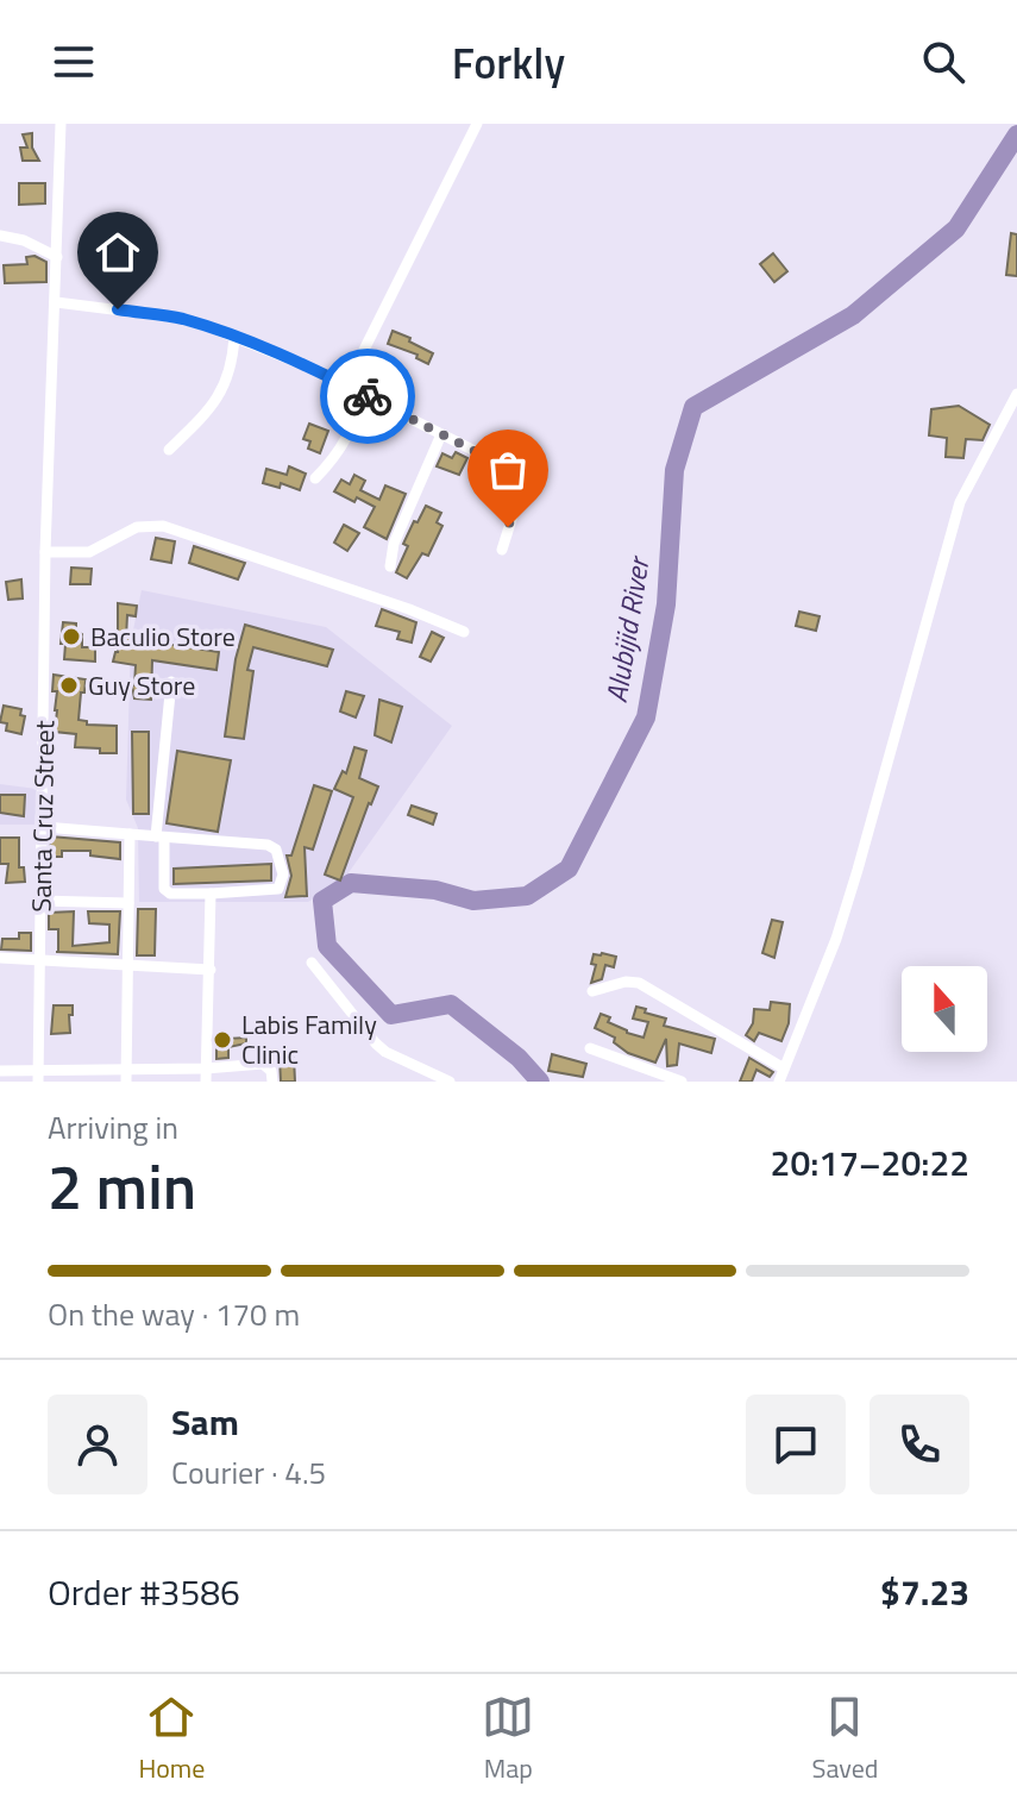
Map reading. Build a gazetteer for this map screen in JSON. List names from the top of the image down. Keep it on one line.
{"streets":{"street":["Santa Cruz Street"]},"water":["Alubijid River"],"places":["Baculio Store","Guy Store","Labis Family Clinic"],"north":"top","page":{"header":"Forkly","heading":["2 min","Arriving in","20:17–20:22"],"panel":["Sam","Courier · 4.5","Order #3586","$7.23"],"bar":"On the way · 170 m","tabs":["Home","Map","Saved"]}}
